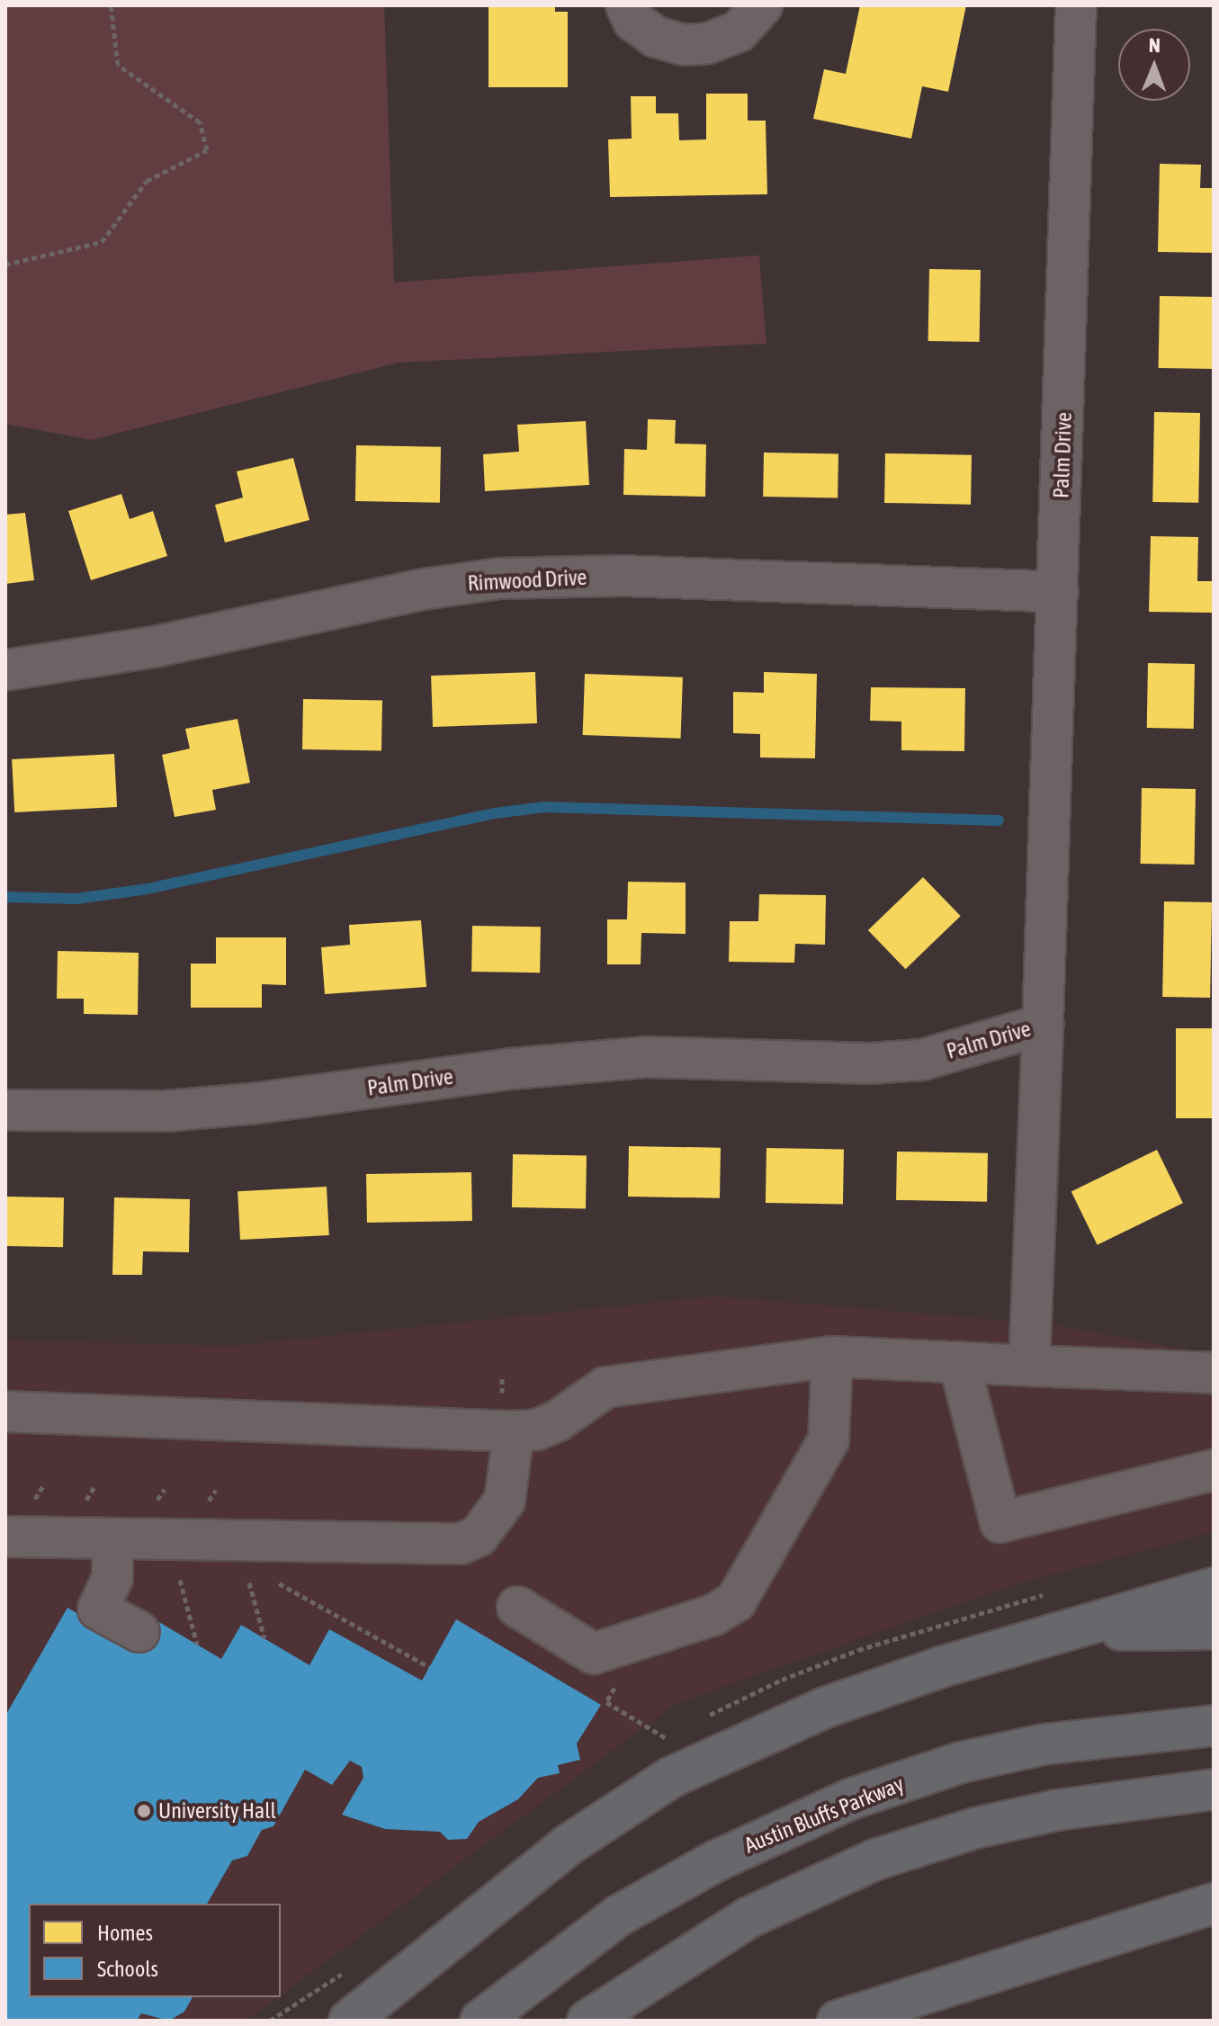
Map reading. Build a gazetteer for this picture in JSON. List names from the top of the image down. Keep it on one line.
{"streets":{"main road":["Austin Bluffs Parkway"],"street":["Palm Drive","Rimwood Drive"]},"crossings":[["Palm Drive","Rimwood Drive"]],"places":["University Hall"],"legend":["Homes","Schools"],"north":"top"}
